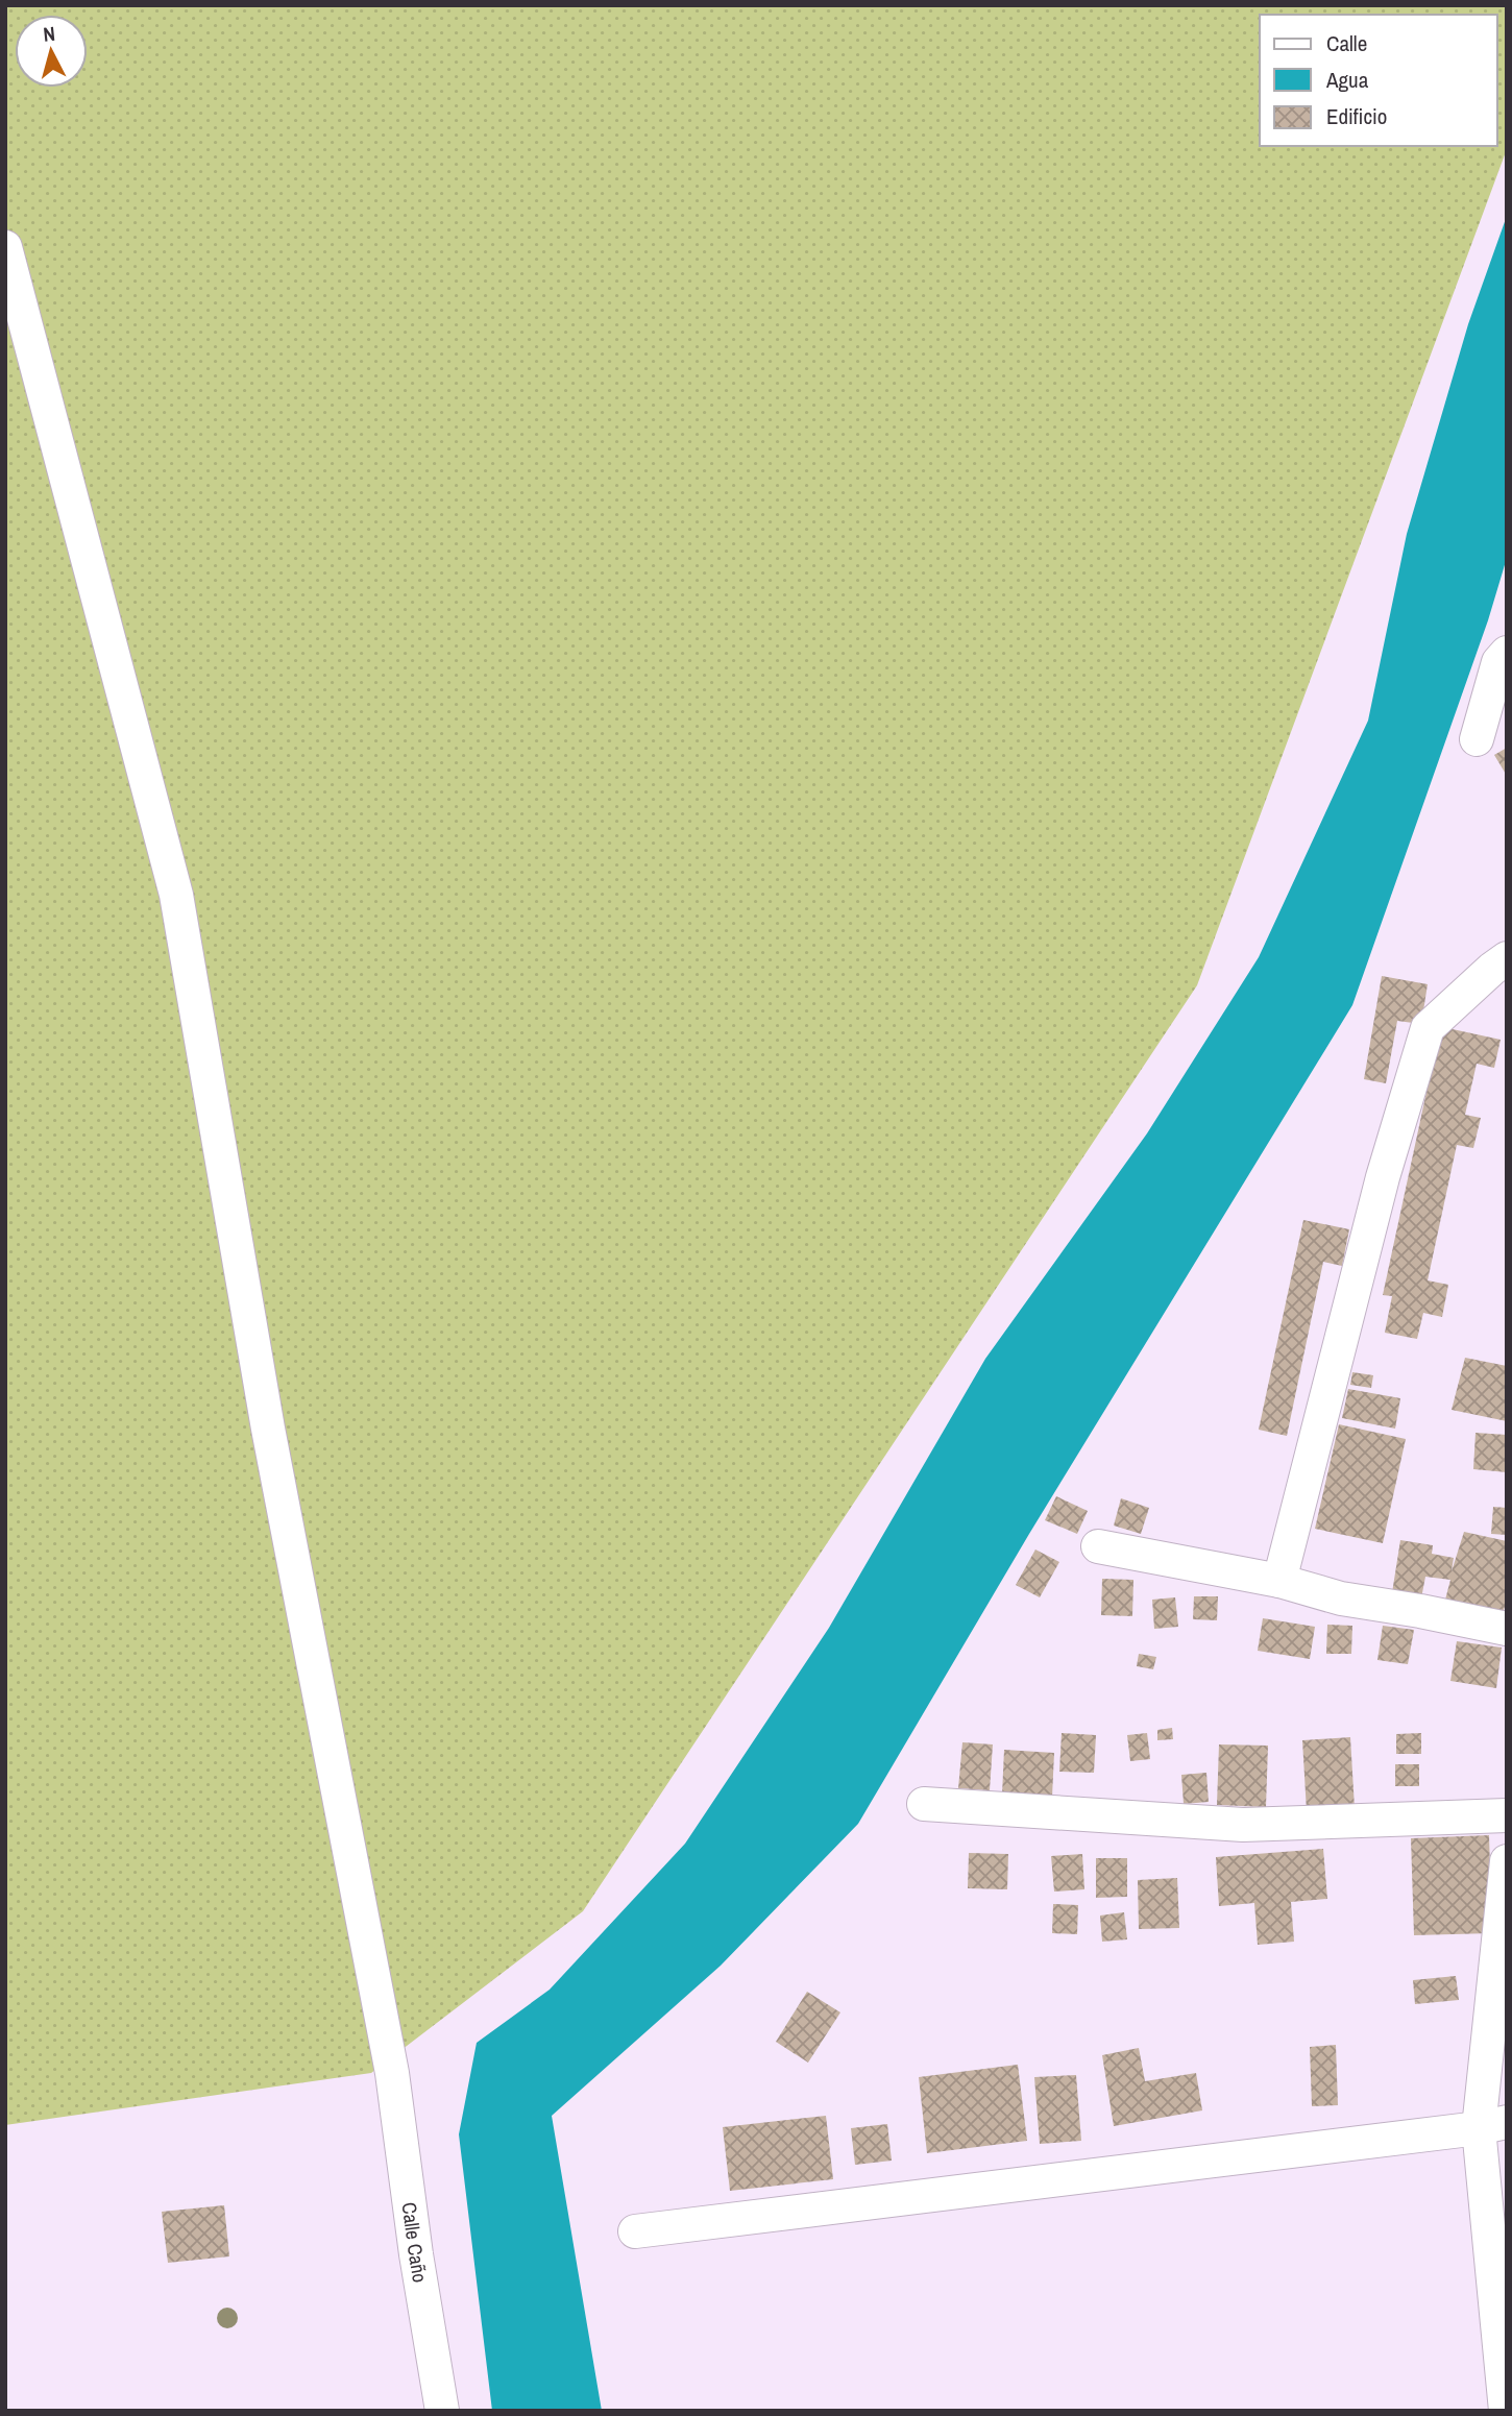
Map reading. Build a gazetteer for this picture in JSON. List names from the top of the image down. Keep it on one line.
{"streets":{"street":["Calle Caño"]},"legend":["Calle","Agua","Edificio"],"north":"top"}
